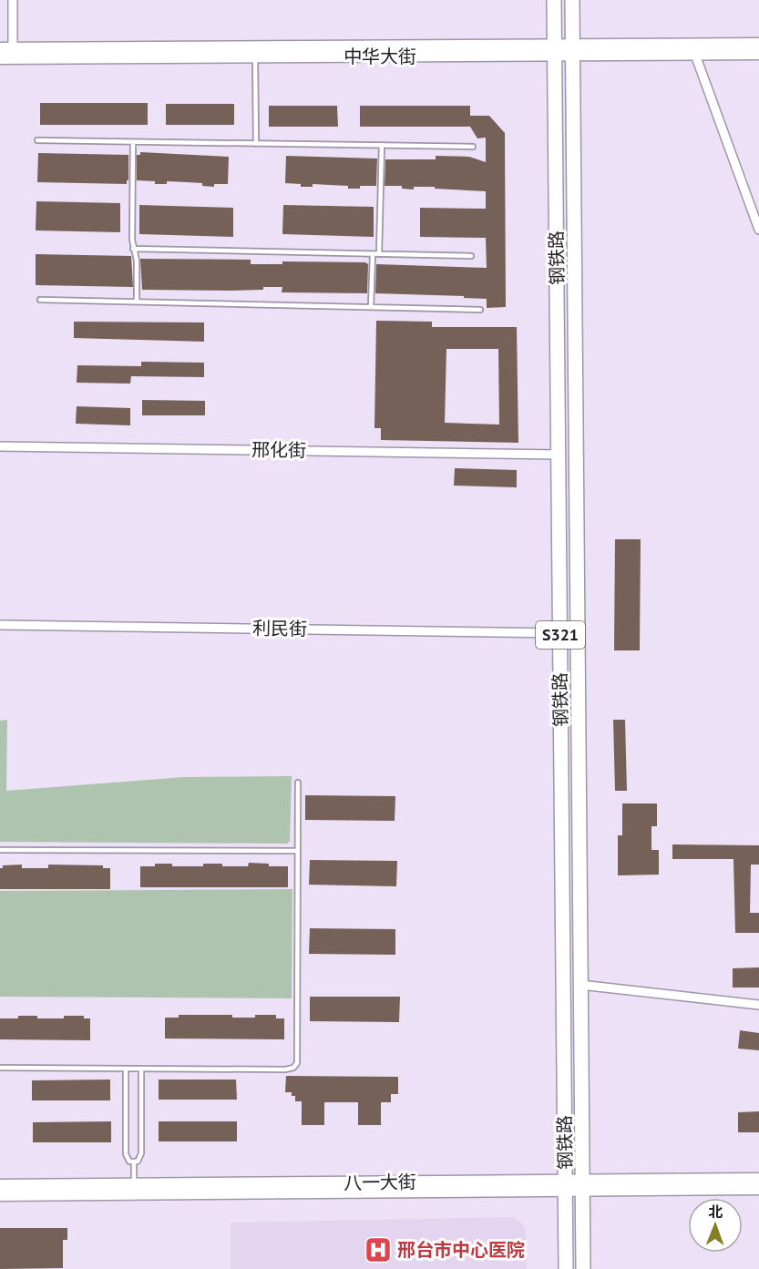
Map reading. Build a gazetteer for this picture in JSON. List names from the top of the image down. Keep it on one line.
{"streets":{"main road":["钢铁路","S321"],"street":["中华大街","邢化街","利民街","八一大街"]},"crossings":[["中华大街","钢铁路"],["钢铁路","邢化街"],["钢铁路","利民街"],["钢铁路","八一大街"]],"places":{"hospital":["邢台市中心医院"]},"north":"top"}
